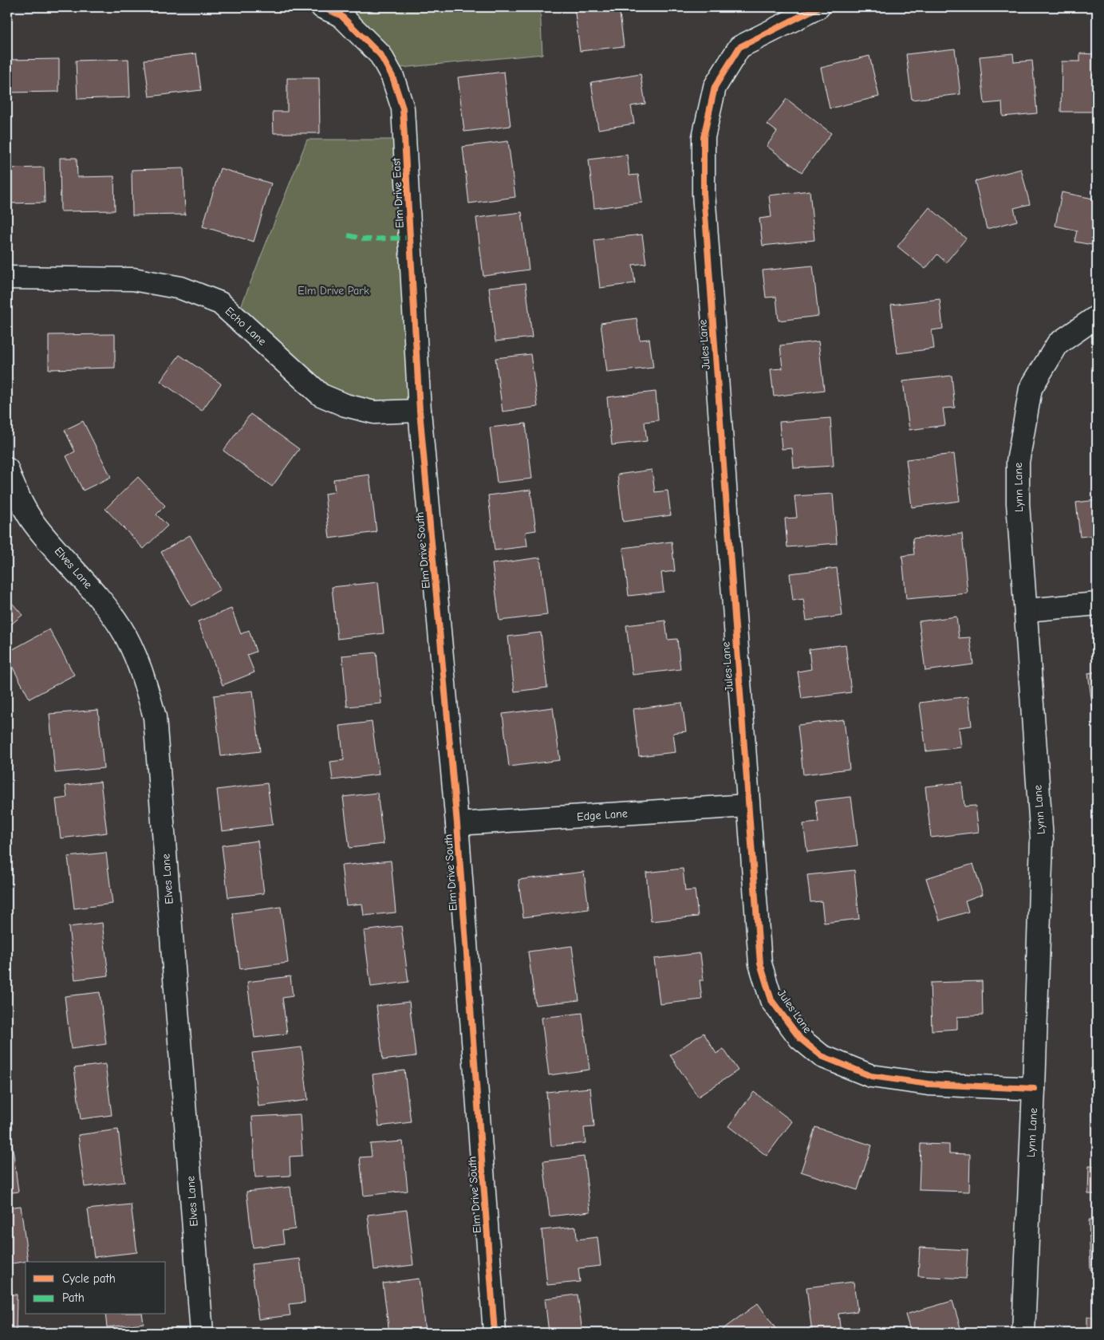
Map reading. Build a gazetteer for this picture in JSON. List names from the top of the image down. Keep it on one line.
{"streets":{"street":["Elm Drive East","Echo Lane","Jules Lane","Lynn Lane","Elm Drive South","Elves Lane","Edge Lane"]},"crossings":[["Elm Drive East","Echo Lane"],["Elm Drive East","Elm Drive South"],["Echo Lane","Elm Drive South"],["Jules Lane","Lynn Lane"],["Jules Lane","Edge Lane"],["Elm Drive South","Edge Lane"]],"parks":["Elm Drive Park"],"legend":["Cycle path","Path"]}
